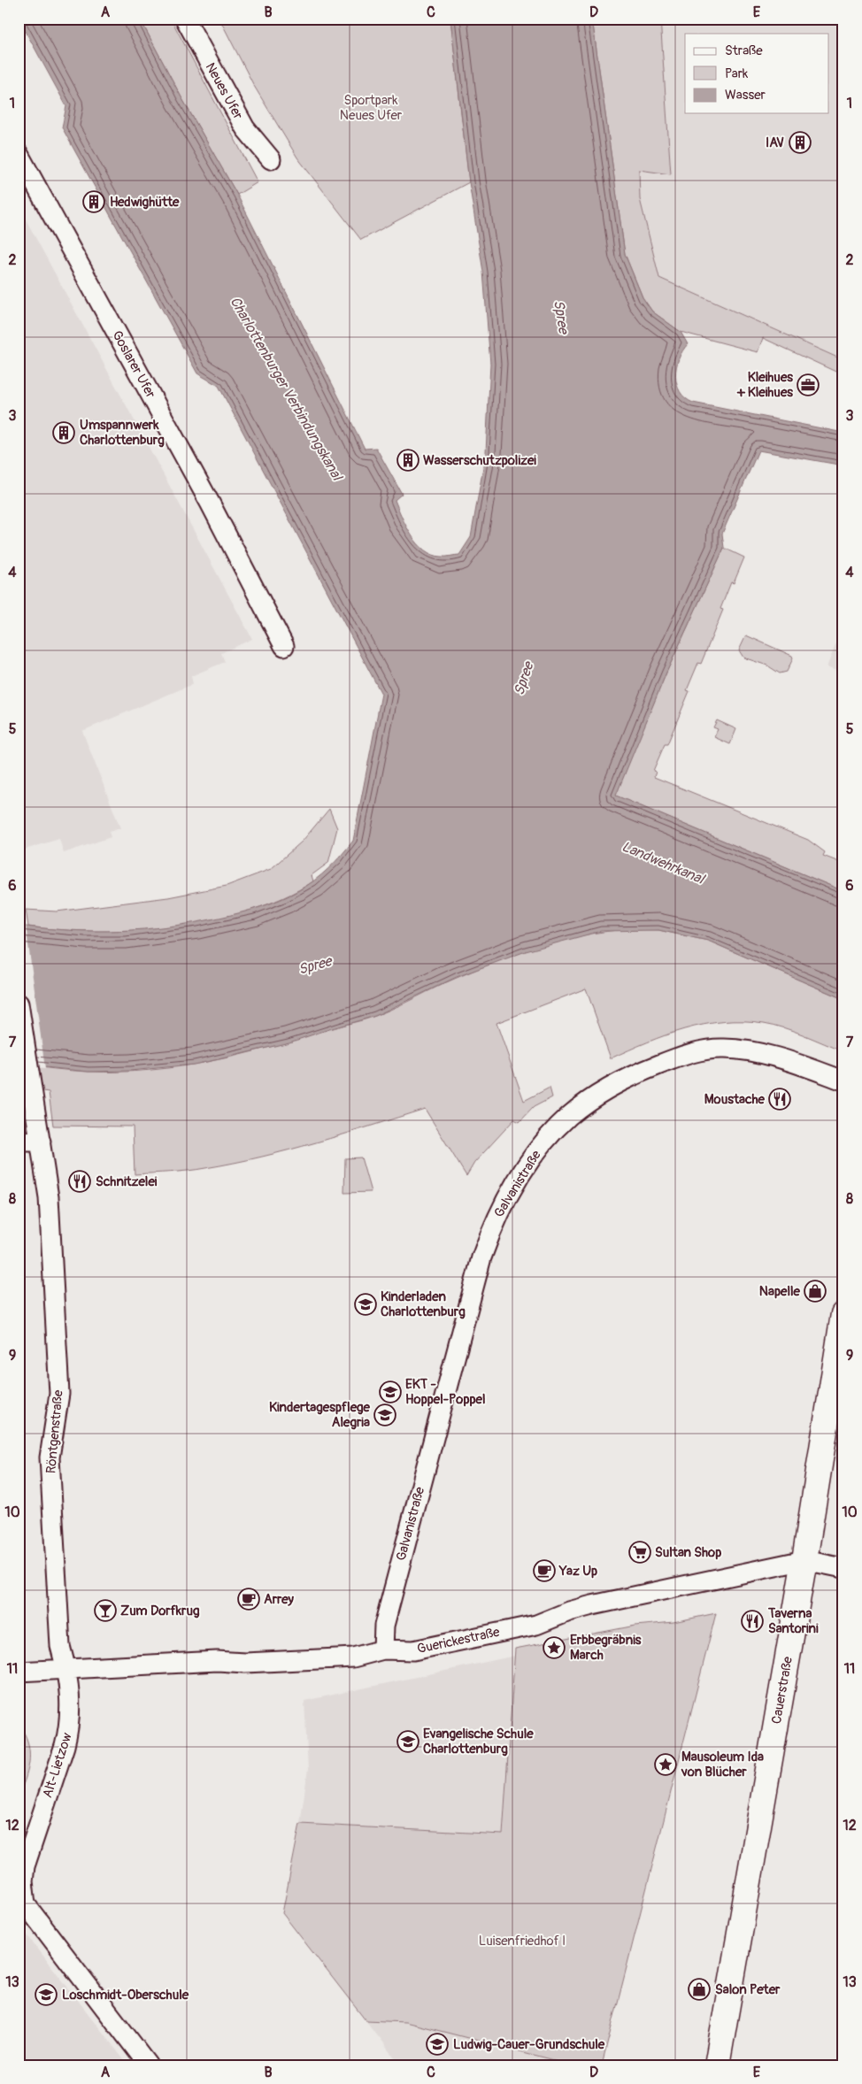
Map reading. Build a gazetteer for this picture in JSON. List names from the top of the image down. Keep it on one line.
{"streets":{"street":["Neues Ufer","Goslarer Ufer","Galvanistraße","Röntgenstraße","Guerickestraße","Cauerstraße","Alt-Lietzow"]},"crossings":[["Galvanistraße","Guerickestraße"],["Röntgenstraße","Guerickestraße"],["Röntgenstraße","Alt-Lietzow"],["Guerickestraße","Cauerstraße"],["Guerickestraße","Alt-Lietzow"]],"water":["Spree","Charlottenburger Verbindungskanal","Landwehrkanal"],"parks":["Sportpark Neues Ufer","Luisenfriedhof I"],"places":{"building":["IAV","Hedwighütte","Umspannwerk Charlottenburg","Wasserschutzpolizei"],"office":["Kleihues + Kleihues"],"restaurant":["Moustache","Schnitzelei","Taverna Santorini"],"shop":["Napelle","Salon Peter"],"school or university":["Kinderladen Charlottenburg","EKT - Hoppel-Poppel","Kindertagespflege Alegria","Evangelische Schule Charlottenburg","Loschmidt-Oberschule","Ludwig-Cauer-Grundschule"],"supermarket":["Sultan Shop"],"cafe":["Yaz Up","Arrey"],"bar":["Zum Dorfkrug"],"place":["Erbbegräbnis March","Mausoleum Ida von Blücher"]},"legend":["Straße","Park","Wasser"],"grid":{"columns":["A","B","C","D","E"],"rows":["1","2","3","4","5","6","7","8","9","10","11","12","13"]}}
